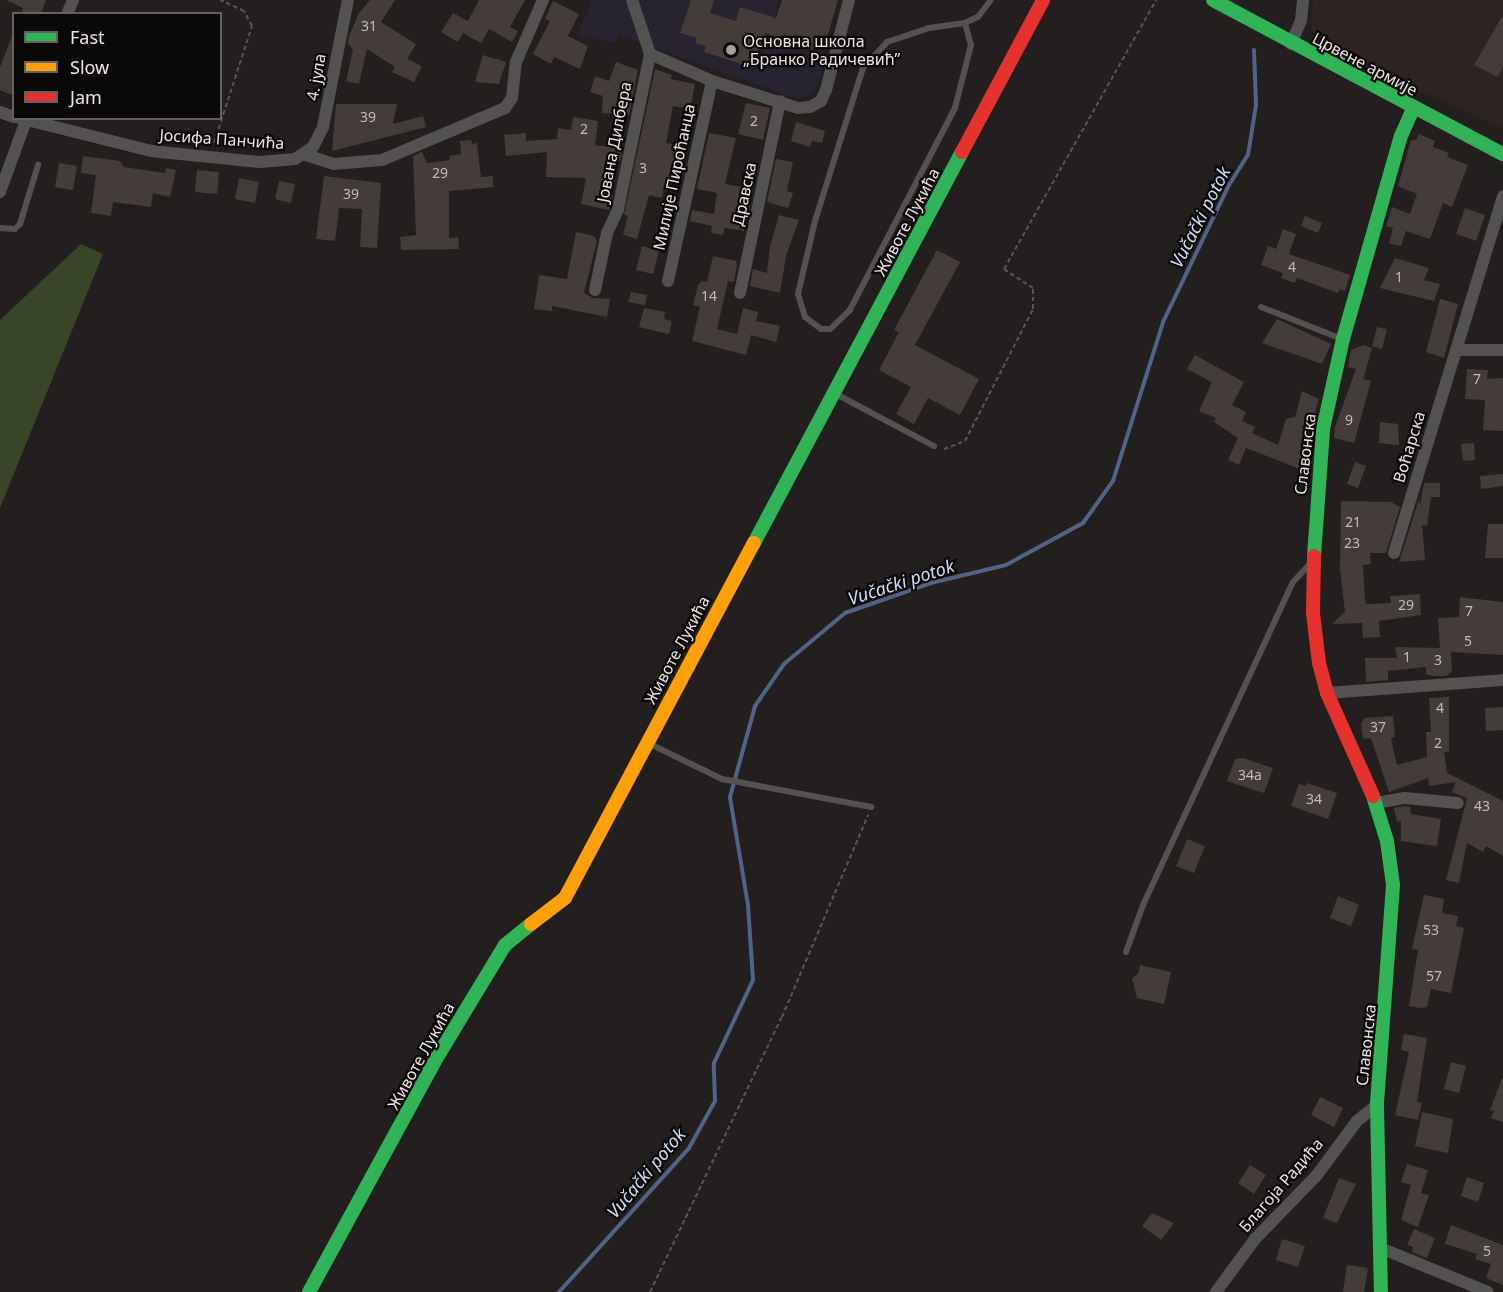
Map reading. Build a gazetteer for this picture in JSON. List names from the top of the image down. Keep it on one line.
{"streets":{"street":["Црвене армије","4. јула","Јосифа Панчића","Јована Дилбера","Милије Пироћанца","Дравска","Животе Лукића","Воћарска","Славонска","Благоја Радића"]},"crossings":[["Црвене армије","Славонска"],["4. јула","Јосифа Панчића"],["Славонска","Благоја Радића"]],"water":["Vučački potok"],"places":["Основна школа „Бранко Радичевић”"],"house_numbers":["31","39","2","2","3","29","39","4","1","14","7","9","21","23","29","7","5","1","3","4","37","2","34a","34","43","53","57","5"],"legend":["Fast","Slow","Jam"]}
